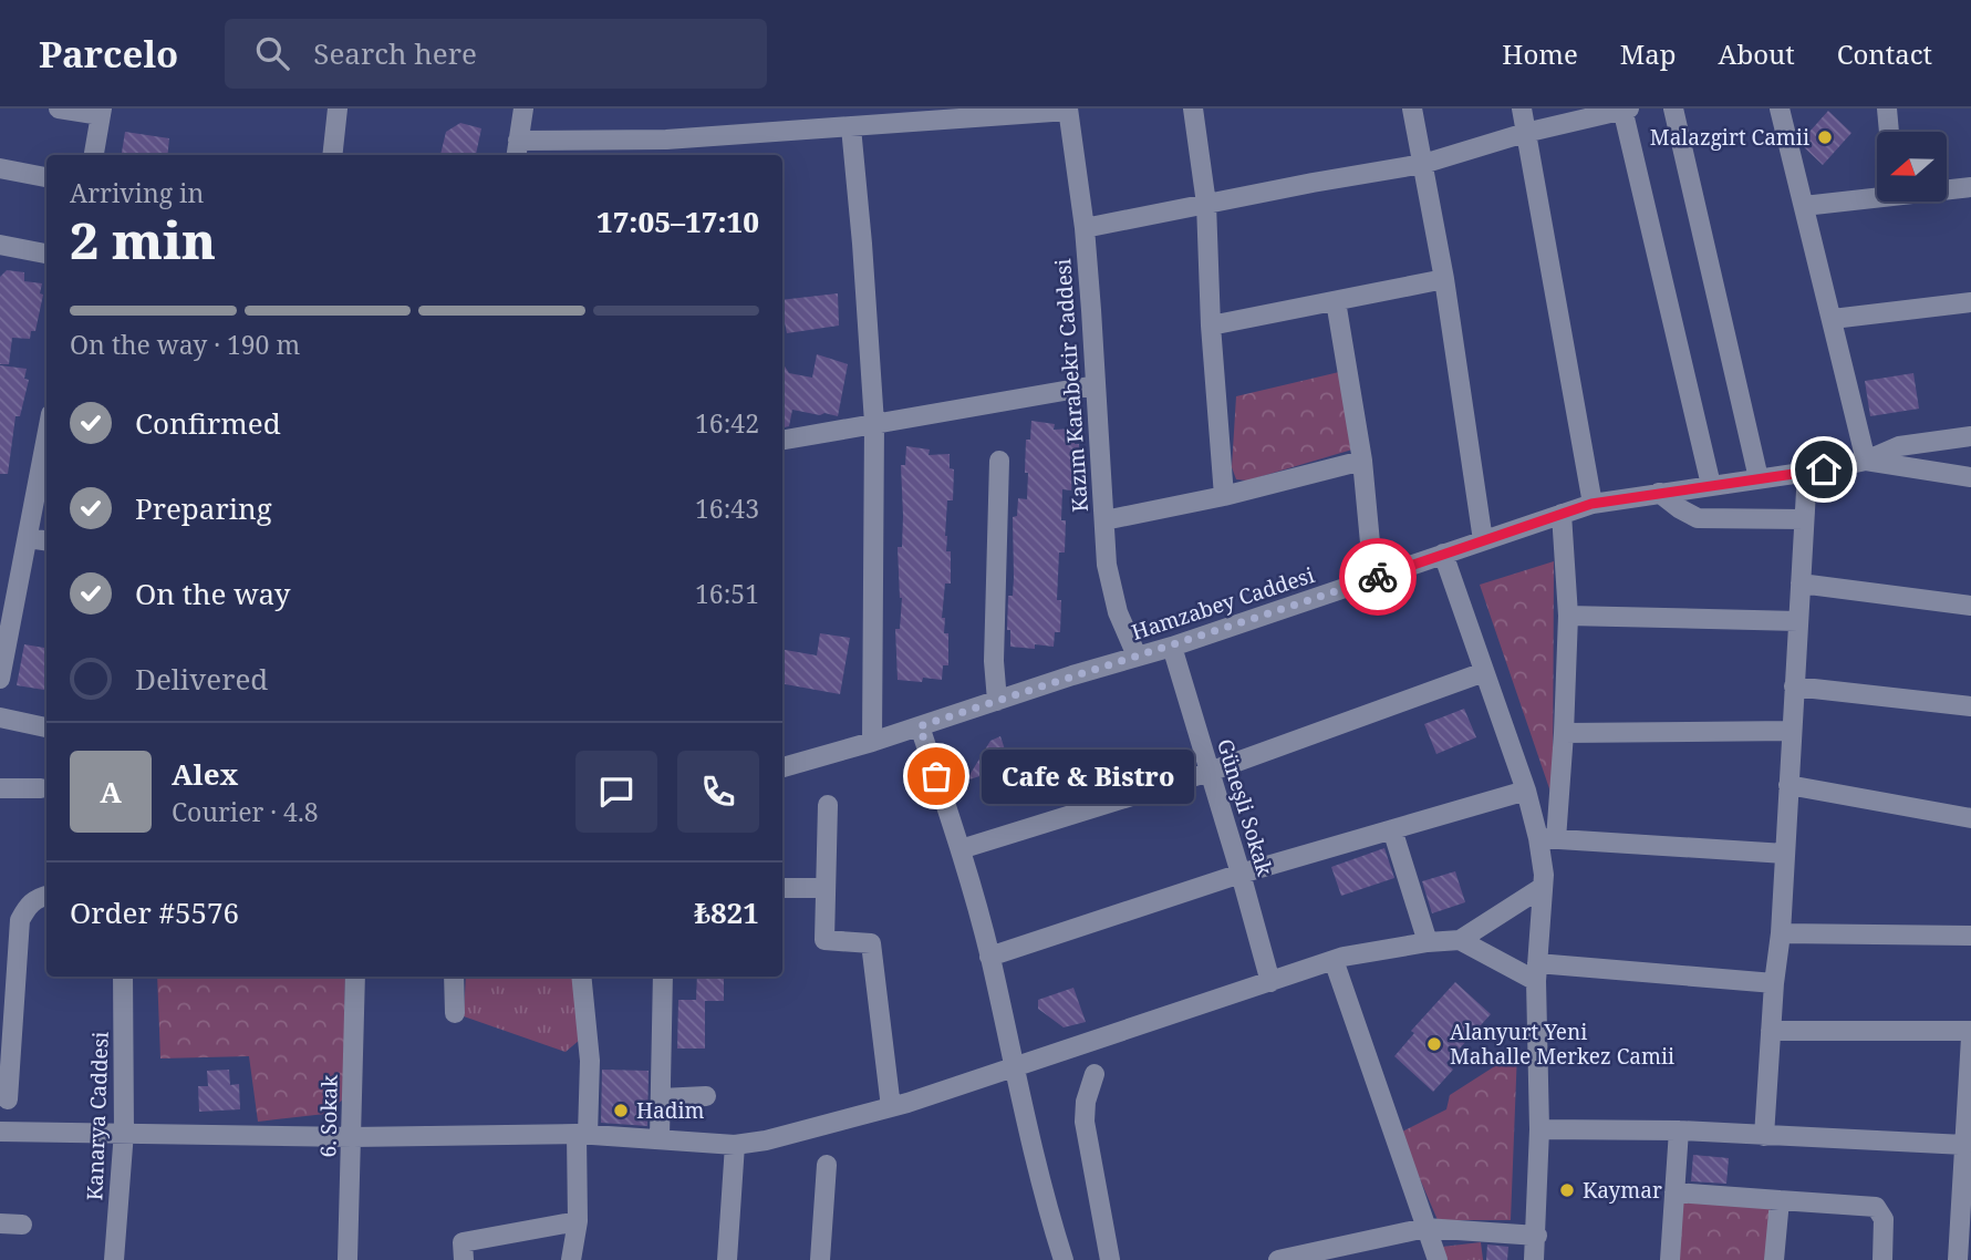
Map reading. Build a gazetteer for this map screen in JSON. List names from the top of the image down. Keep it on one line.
{"streets":{"street":["Kazım Karabekir Caddesi","Hamzabey Caddesi","Güneşli Sokak","Kanarya Caddesi","6. Sokak"]},"crossings":[["Kazım Karabekir Caddesi","Hamzabey Caddesi"],["Hamzabey Caddesi","Güneşli Sokak"]],"places":["Malazgirt Camii","Cafe & Bistro","Alanyurt Yeni Mahalle Merkez Camii","Hadim","Kaymar"],"north":"left","page":{"header":"Parcelo","search":"Search here","nav":["Home","Map","About","Contact"],"heading":["2 min","Arriving in","17:05–17:10"],"panel":["Alex","Courier · 4.8","Order #5576","₺821"],"bar":"On the way · 190 m","list":[["Confirmed","16:42"],["Preparing","16:43"],["On the way","16:51"],"Delivered"],"bubble":"Cafe & Bistro","round":"A"}}
